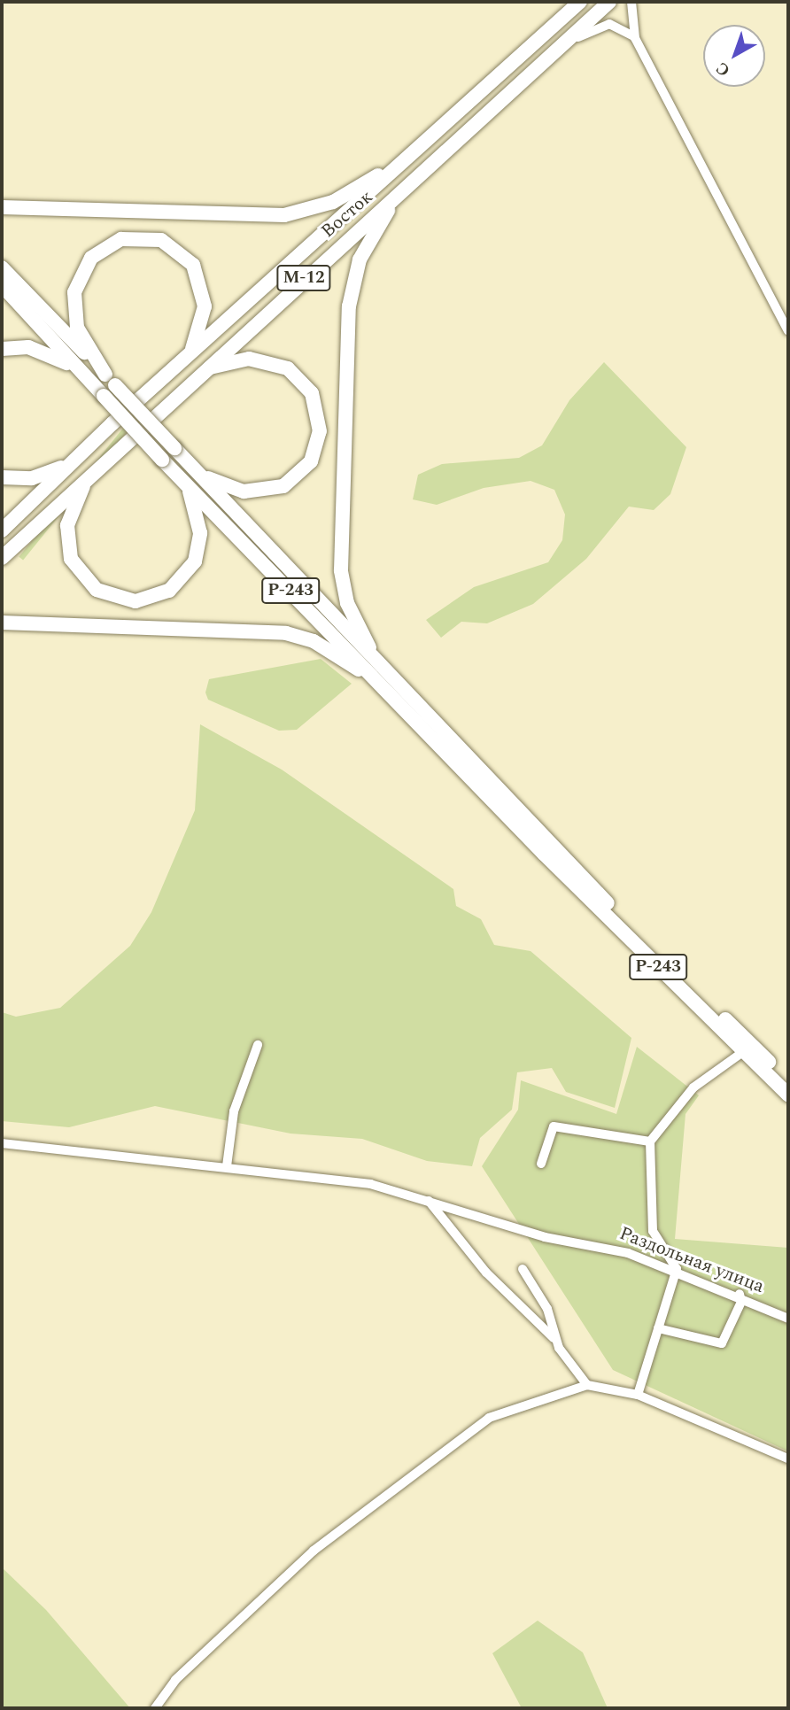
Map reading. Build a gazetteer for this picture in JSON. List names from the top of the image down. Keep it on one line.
{"streets":{"highway":["Восток","М-12","Р-243"],"street":["Раздольная улица"]},"north":"bottom left"}
